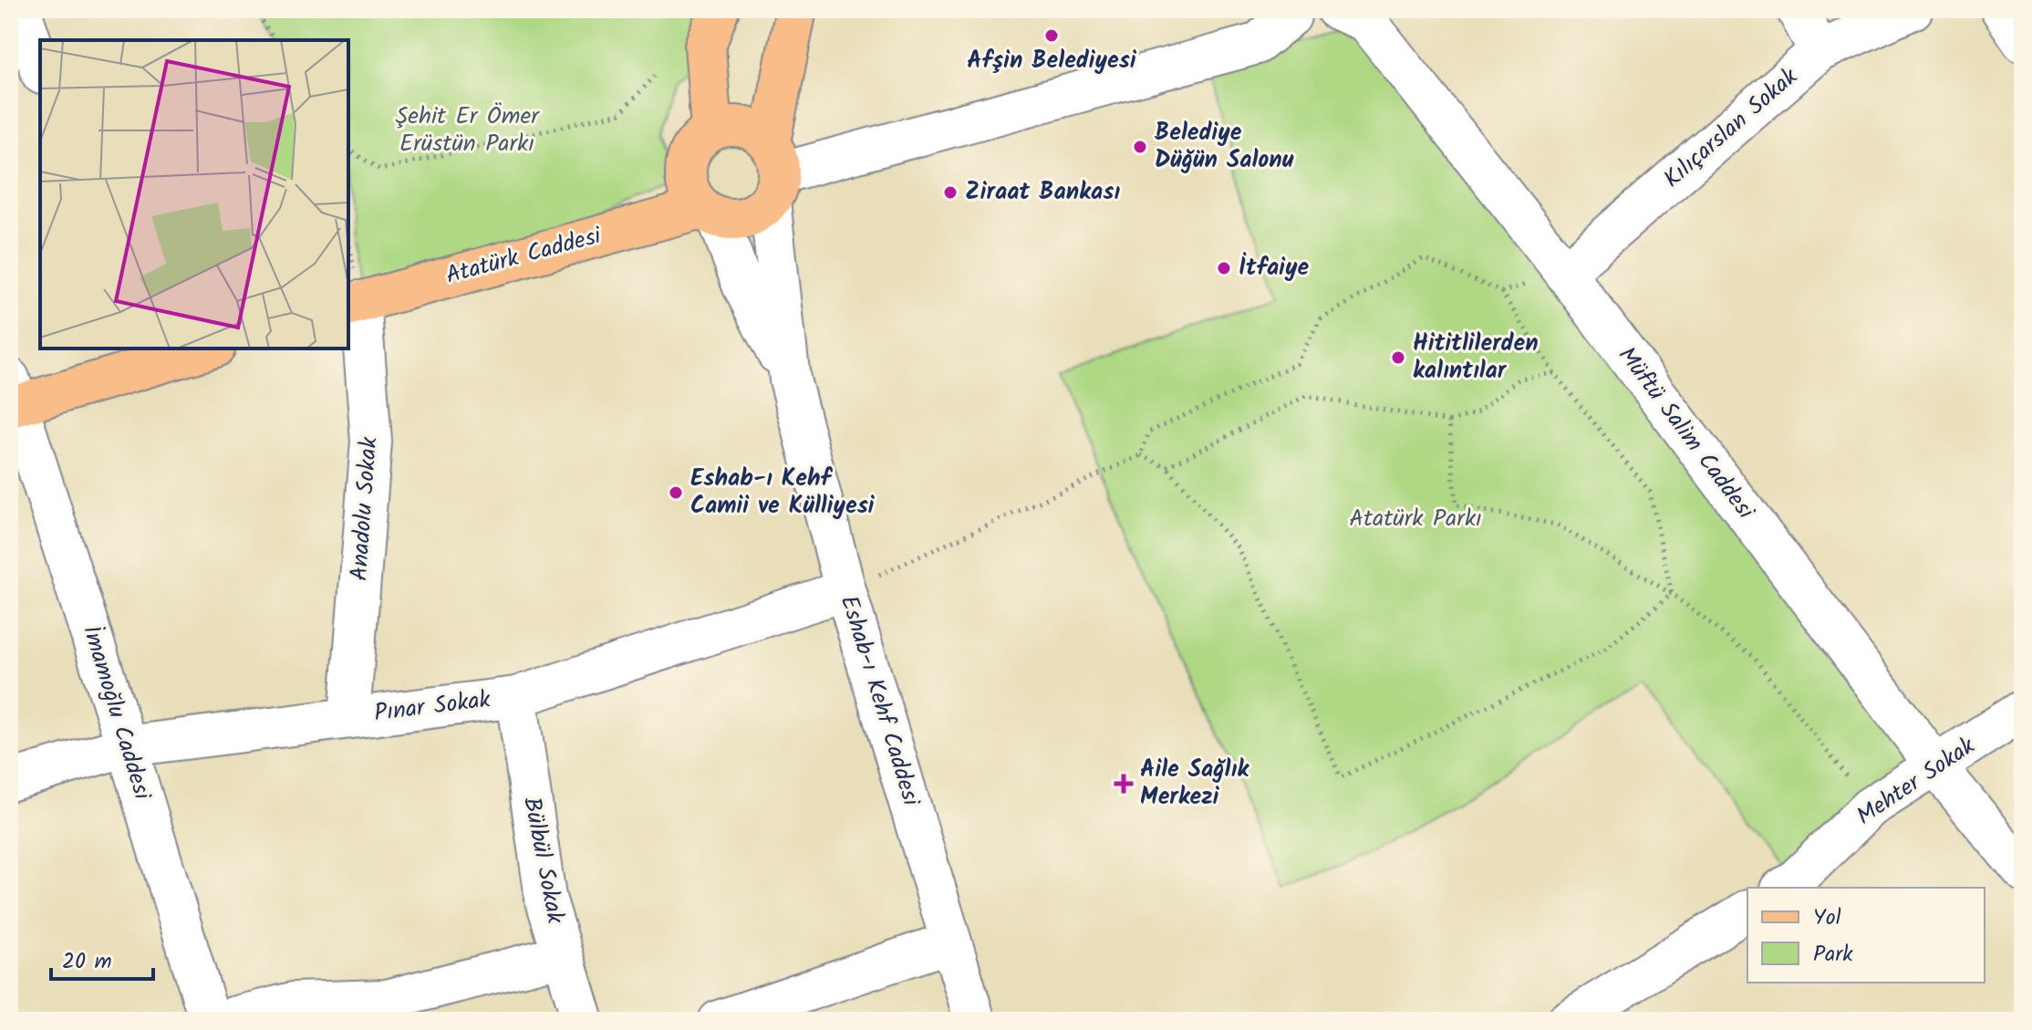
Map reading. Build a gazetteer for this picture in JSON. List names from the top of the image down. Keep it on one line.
{"streets":{"main road":["Atatürk Caddesi"],"street":["Kılıçarslan Sokak","Müftü Salim Caddesi","Anadolu Sokak","Eshab-ı Kehf Caddesi","Pınar Sokak","İmamoğlu Caddesi","Mehter Sokak","Bülbül Sokak"]},"crossings":[["Kılıçarslan Sokak","Müftü Salim Caddesi"],["Atatürk Caddesi","Anadolu Sokak"],["Müftü Salim Caddesi","Mehter Sokak"],["Anadolu Sokak","Pınar Sokak"],["Eshab-ı Kehf Caddesi","Pınar Sokak"],["Pınar Sokak","İmamoğlu Caddesi"],["Pınar Sokak","Bülbül Sokak"]],"parks":["Şehit Er Ömer Erüstün Parkı","Atatürk Parkı"],"places":{"other":["Afşin Belediyesi","Belediye Düğün Salonu","Ziraat Bankası","İtfaiye","Hititlilerden kalıntılar","Eshab-ı Kehf Camii ve Külliyesi"],"health":["Aile Sağlık Merkezi"]},"legend":["Yol","Park"],"scale_bar":"20 m"}
